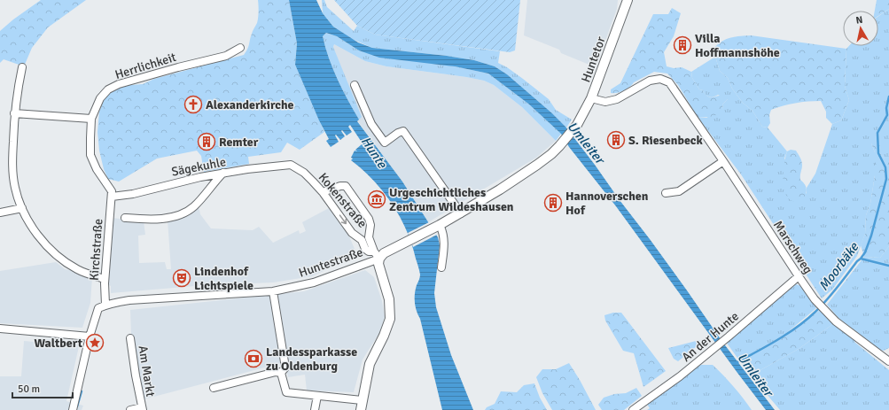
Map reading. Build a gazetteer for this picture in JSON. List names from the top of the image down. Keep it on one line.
{"streets":{"street":["Huntetor","Herrlichkeit","Sägekuhle","Kokenstraße","Marschweg","Kirchstraße","Huntestraße","An der Hunte","Am Markt"]},"crossings":[["Huntetor","Marschweg"],["Huntetor","Huntestraße"],["Herrlichkeit","Sägekuhle"],["Herrlichkeit","Kirchstraße"],["Sägekuhle","Kokenstraße"],["Sägekuhle","Kirchstraße"],["Kokenstraße","Huntestraße"],["Marschweg","An der Hunte"],["Kirchstraße","Huntestraße"]],"one_way":["Kokenstraße"],"water":["Umleiter","Hunte","Moorbäke"],"places":{"building":["Villa Hoffmannshöhe","S. Riesenbeck","Remter","Hannoverschen Hof"],"church":["Alexanderkirche"],"museum":["Urgeschichtliches Zentrum Wildeshausen"],"theatre":["Lindenhof Lichtspiele"],"place":["Waltbert"],"bank":["Landessparkasse zu Oldenburg"]},"scale_bar":"50 m","north":"top"}
